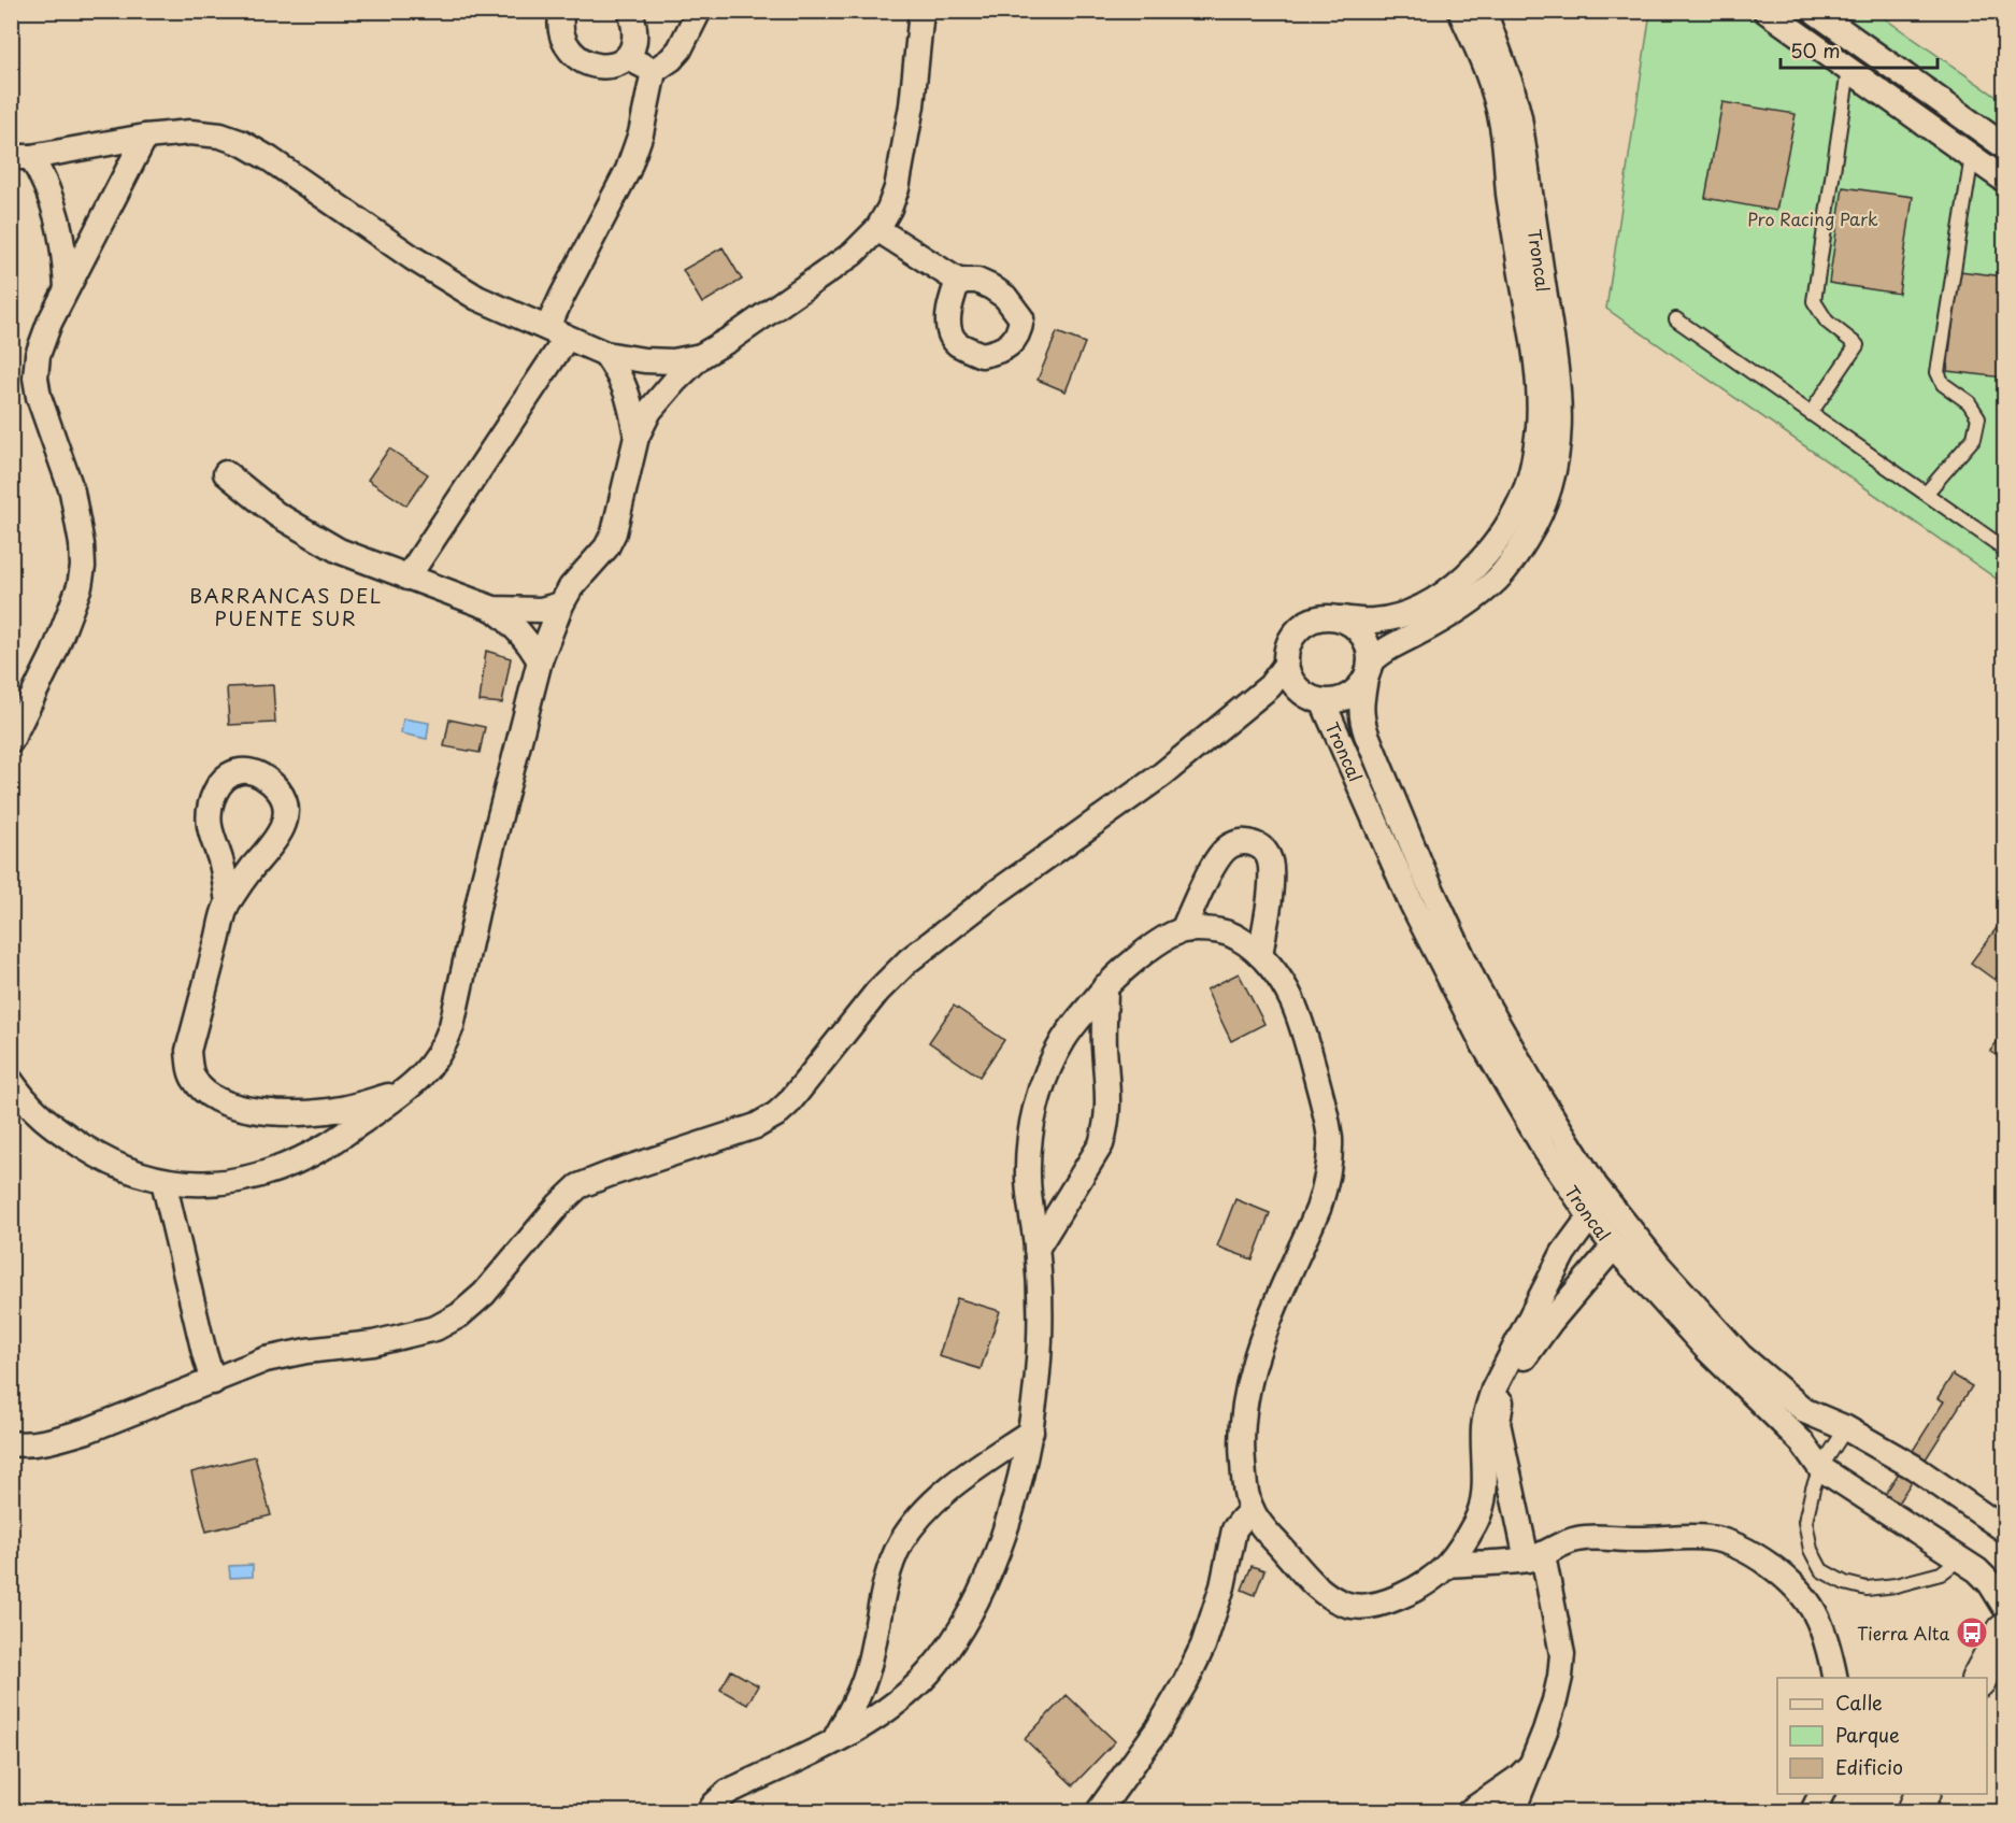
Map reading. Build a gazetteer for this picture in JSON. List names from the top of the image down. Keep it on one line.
{"streets":{"street":["Troncal"]},"districts":["BARRANCAS DEL PUENTE SUR"],"parks":["Pro Racing Park"],"places":{"bus stop":["Tierra Alta"]},"legend":["Calle","Parque","Edificio"],"scale_bar":"50 m"}
